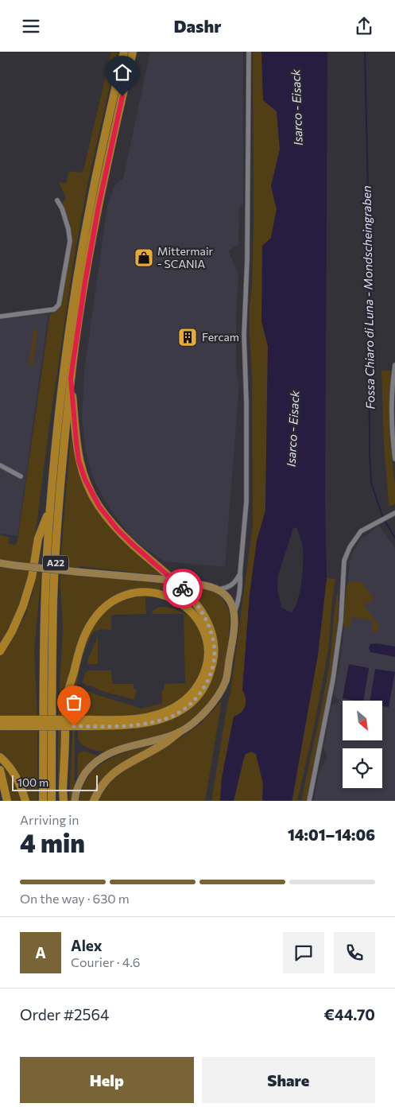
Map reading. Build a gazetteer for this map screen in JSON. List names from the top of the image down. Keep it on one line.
{"streets":{"highway":["A22"]},"water":["Isarco - Eisack","Fossa Chiaro di Luna - Mondscheingraben"],"places":{"shop":["Mittermair - SCANIA"],"building":["Fercam"]},"scale_bar":"100 m","north":"bottom right","page":{"header":"Dashr","scale":"100 m","heading":["4 min","Arriving in","14:01–14:06"],"panel":["Alex","Courier · 4.6","Order #2564","€44.70"],"bar":"On the way · 630 m","round":"A","buttons":["Help","Share"]}}
